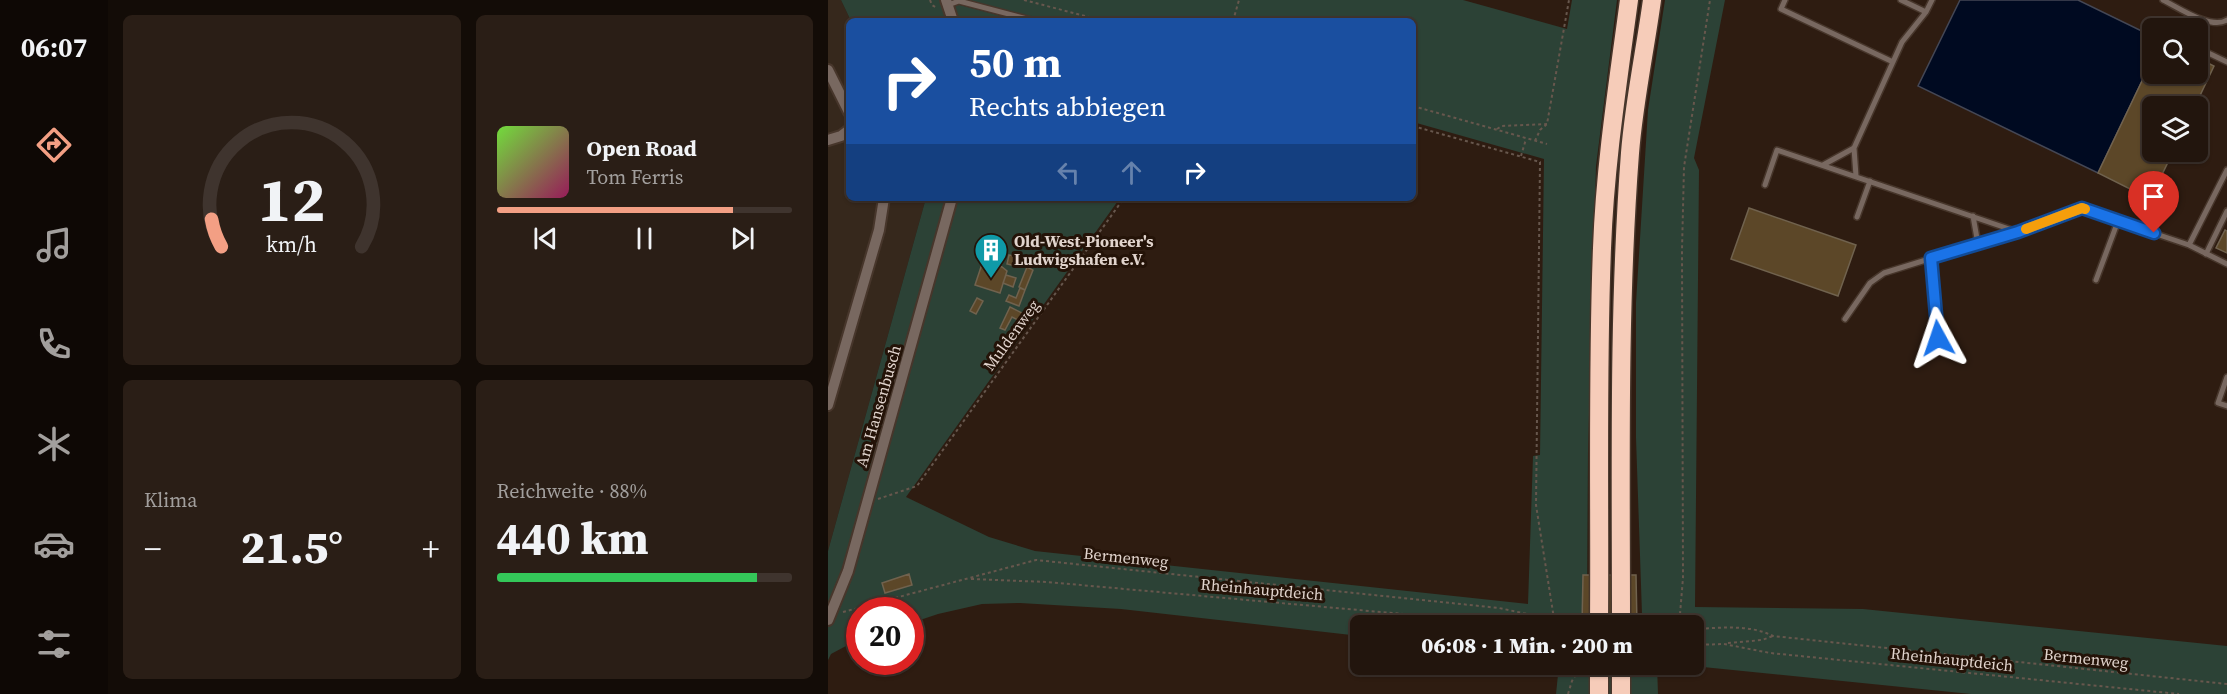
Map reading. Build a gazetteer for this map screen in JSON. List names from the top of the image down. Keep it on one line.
{"streets":{"street":["Am Hansenbusch"],"path":["Muldenweg","Bermenweg","Rheinhauptdeich"]},"crossings":[["Muldenweg","Am Hansenbusch"],["Am Hansenbusch","Bermenweg"],["Bermenweg","Rheinhauptdeich"]],"places":{"building":["Old-West-Pioneer's Ludwigshafen e.V."]},"page":{"tabs":"06:07","turn":["50 m","Rechts abbiegen"],"song":["Open Road","Tom Ferris"],"tile":["Klima",["Reichweite · 88%","440 km"]],"heat":["−","21.5°","+"],"limit":"20","trip":"06:08 · 1 Min. · 200 m","gauge":["12","km/h"]}}
